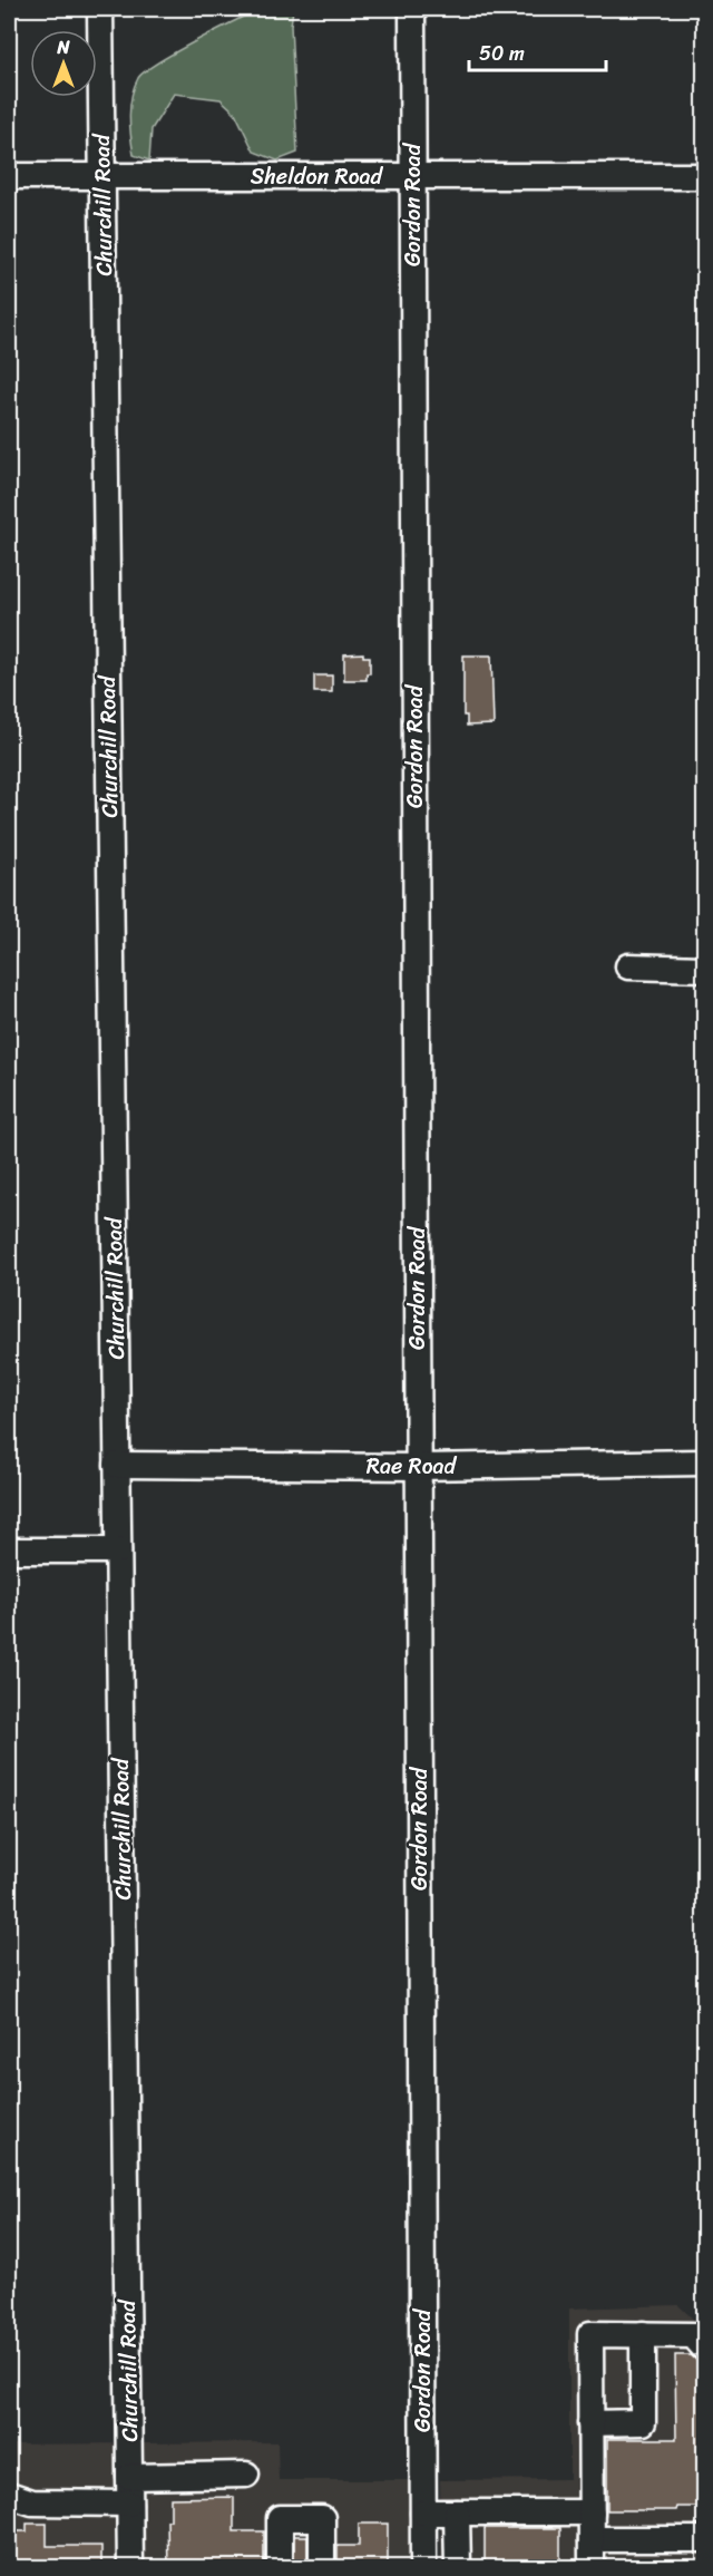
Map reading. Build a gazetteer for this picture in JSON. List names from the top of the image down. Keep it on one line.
{"streets":{"street":["Sheldon Road","Churchill Road","Gordon Road","Rae Road"]},"crossings":[["Sheldon Road","Churchill Road"],["Sheldon Road","Gordon Road"],["Churchill Road","Rae Road"],["Gordon Road","Rae Road"]],"scale_bar":"50 m","north":"top"}
